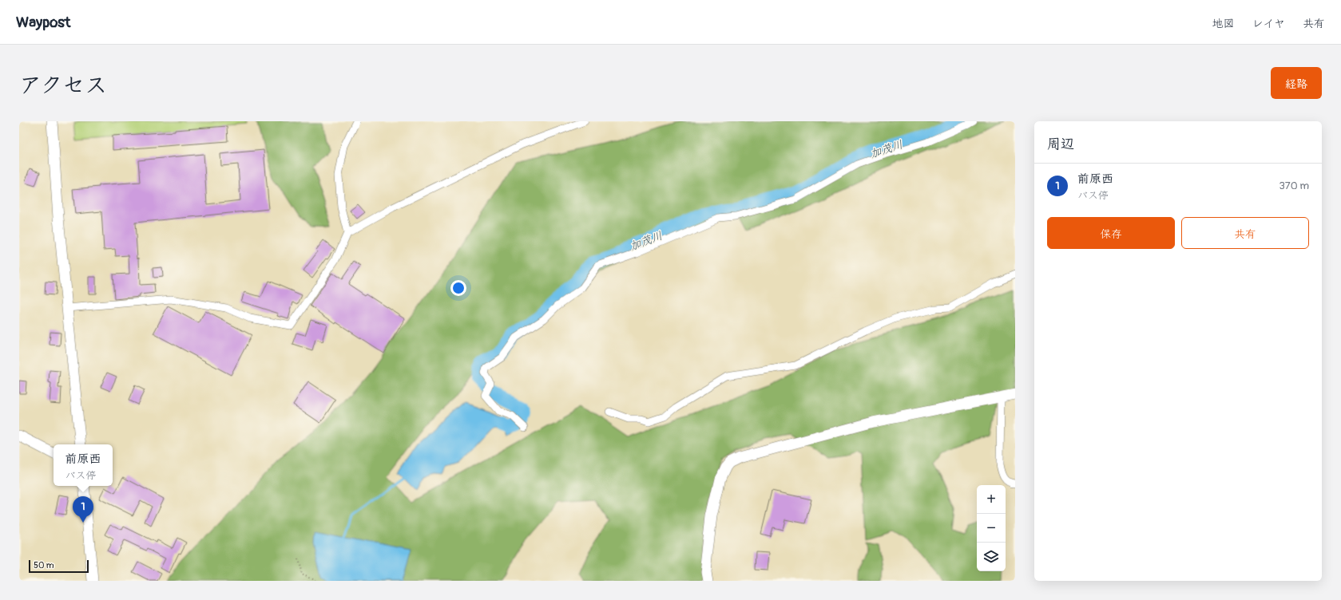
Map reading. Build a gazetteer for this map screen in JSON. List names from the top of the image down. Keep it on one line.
{"water":["加茂川"],"scale_bar":"50 m","page":{"header":"Waypost","nav":["地図","レイヤ","共有"],"title":"アクセス","buttons":["経路",["保存","共有"]],"heading":"周辺","list":[{"mark":"1","name":"前原西","note":"バス停","value":"370 m"}],"popup":["前原西","バス停"],"map_buttons":["+","−"],"pins":"1","scale":"50 m"}}
